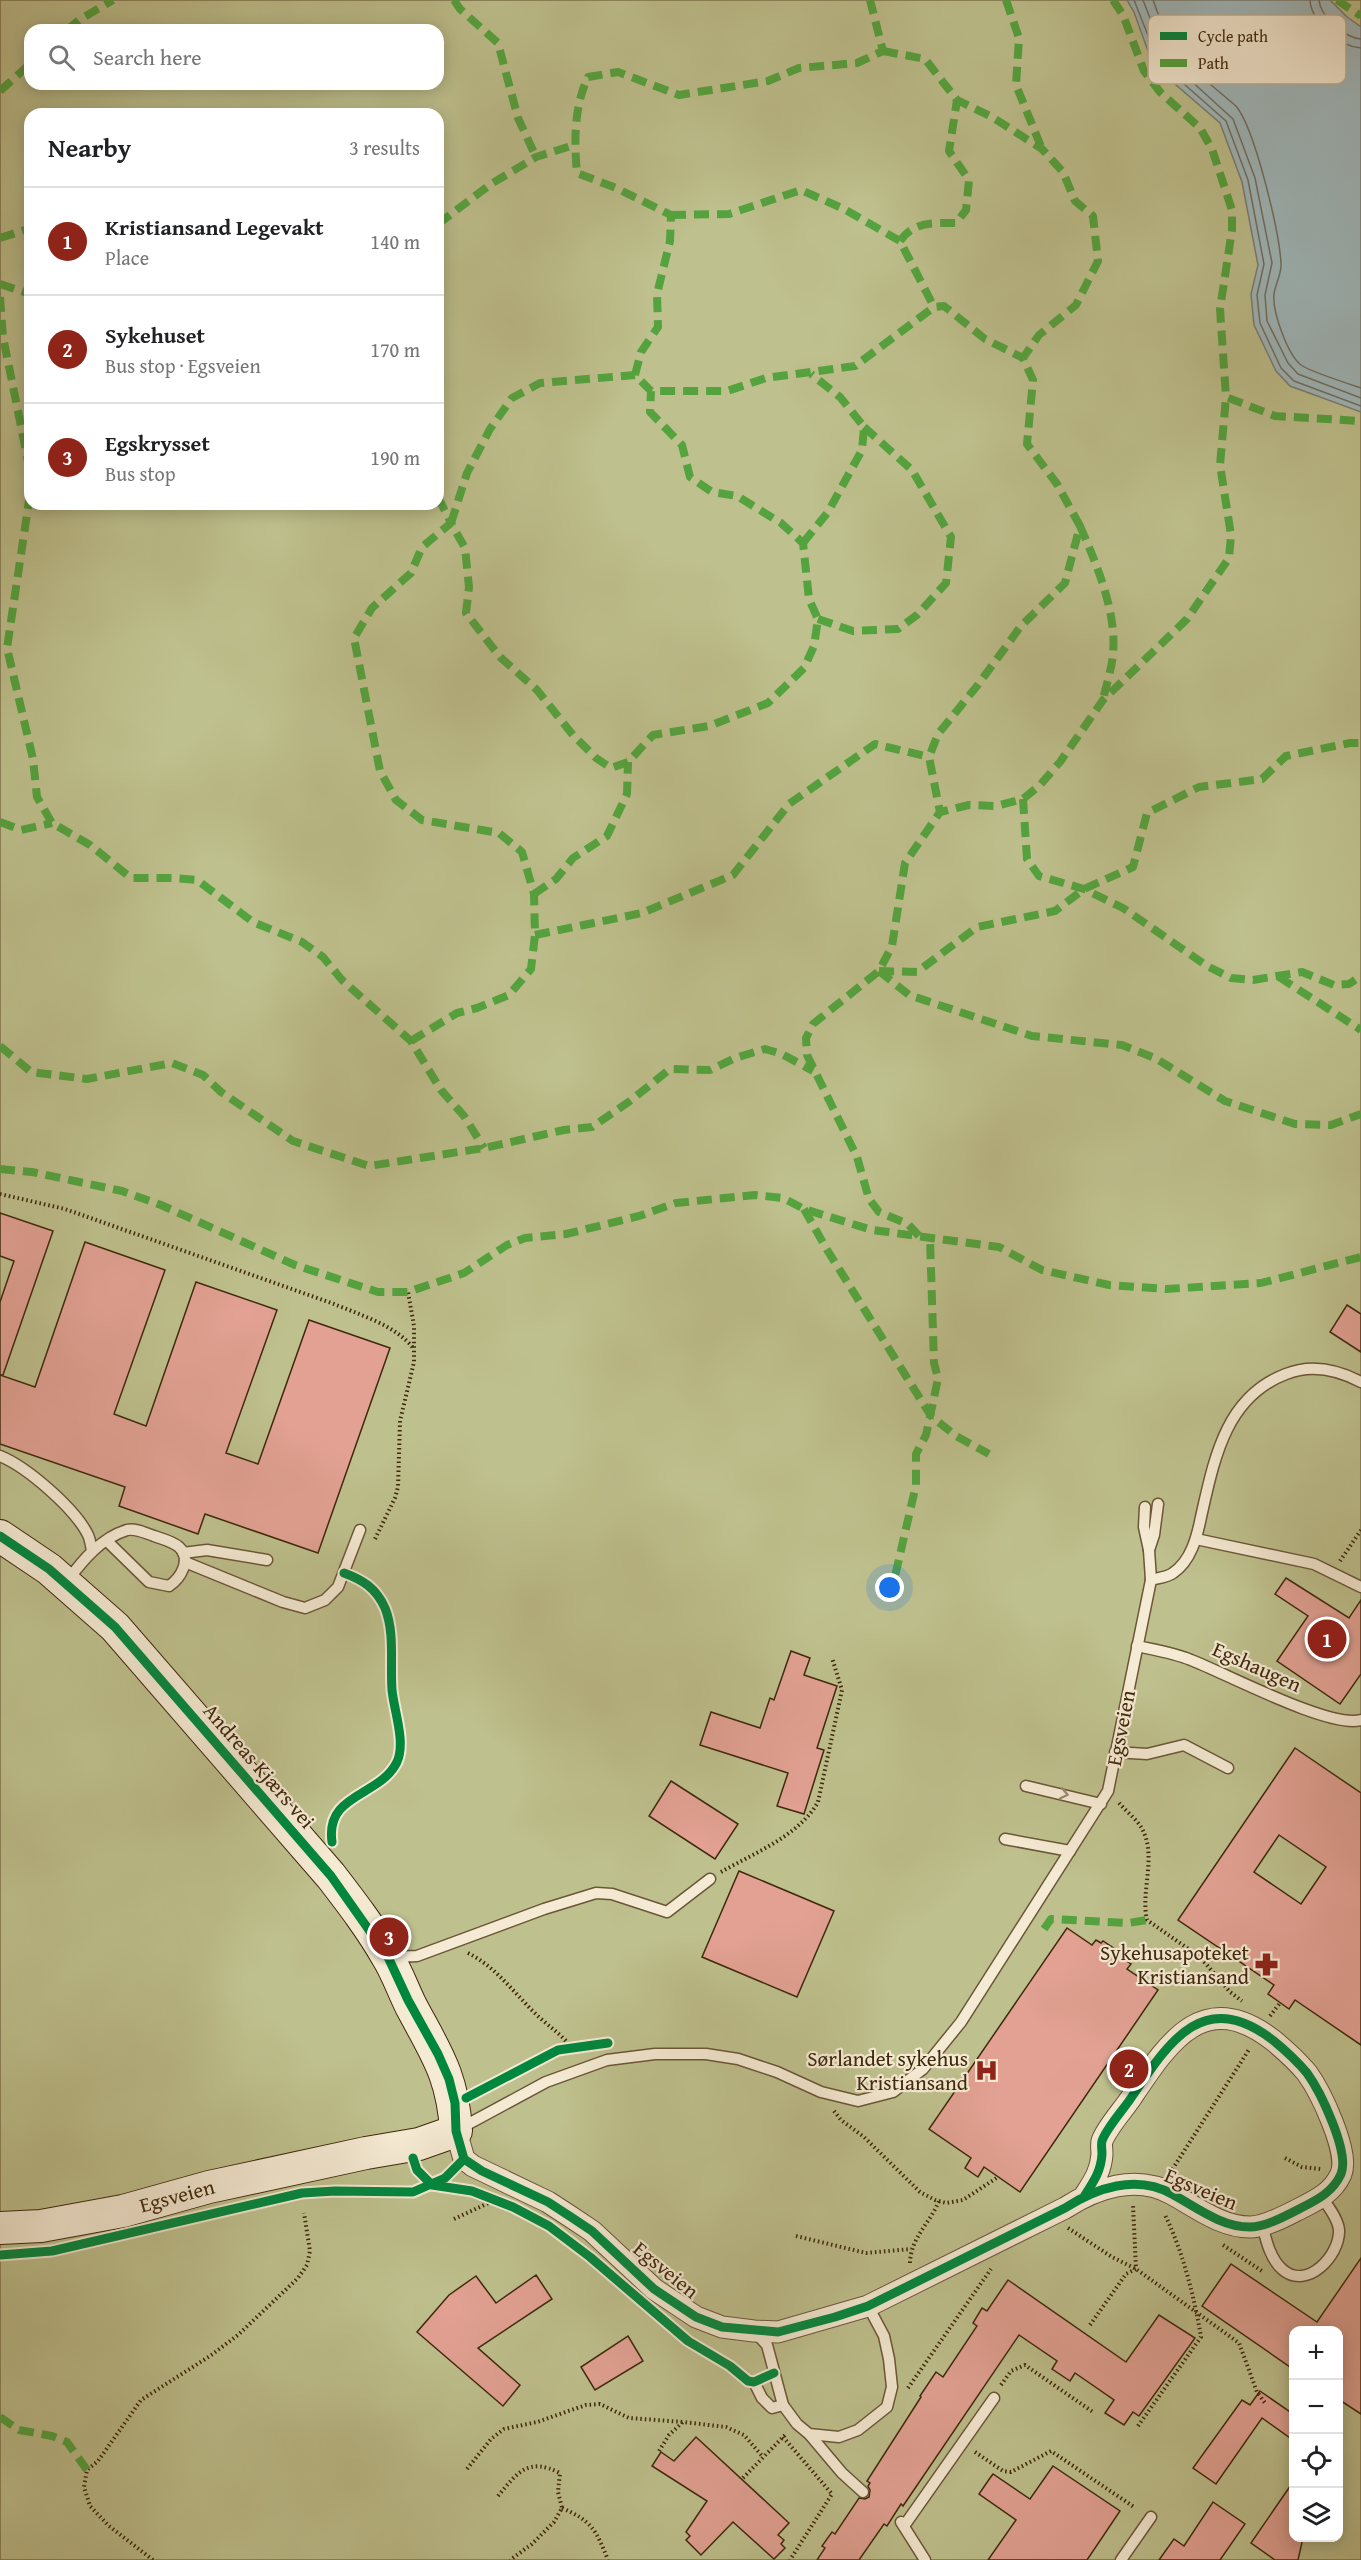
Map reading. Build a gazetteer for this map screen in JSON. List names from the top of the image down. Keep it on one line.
{"streets":{"street":["Egsveien","Andreas Kjærs vei"],"lane":["Egshaugen"]},"crossings":[["Egshaugen","Egsveien"],["Egsveien","Andreas Kjærs vei"]],"places":{"pharmacy":["Sykehusapoteket Kristiansand"],"hospital":["Sørlandet sykehus Kristiansand"]},"legend":["Cycle path","Path"],"page":{"search":"Search here","heading":["Nearby","3 results"],"list":[{"mark":"1","name":"Kristiansand Legevakt","note":"Place","value":"140 m"},{"mark":"2","name":"Sykehuset","note":"Bus stop · Egsveien","value":"170 m"},{"mark":"3","name":"Egskrysset","note":"Bus stop","value":"190 m"}],"pins":["1","3","2"],"map_buttons":["+","−"]}}
